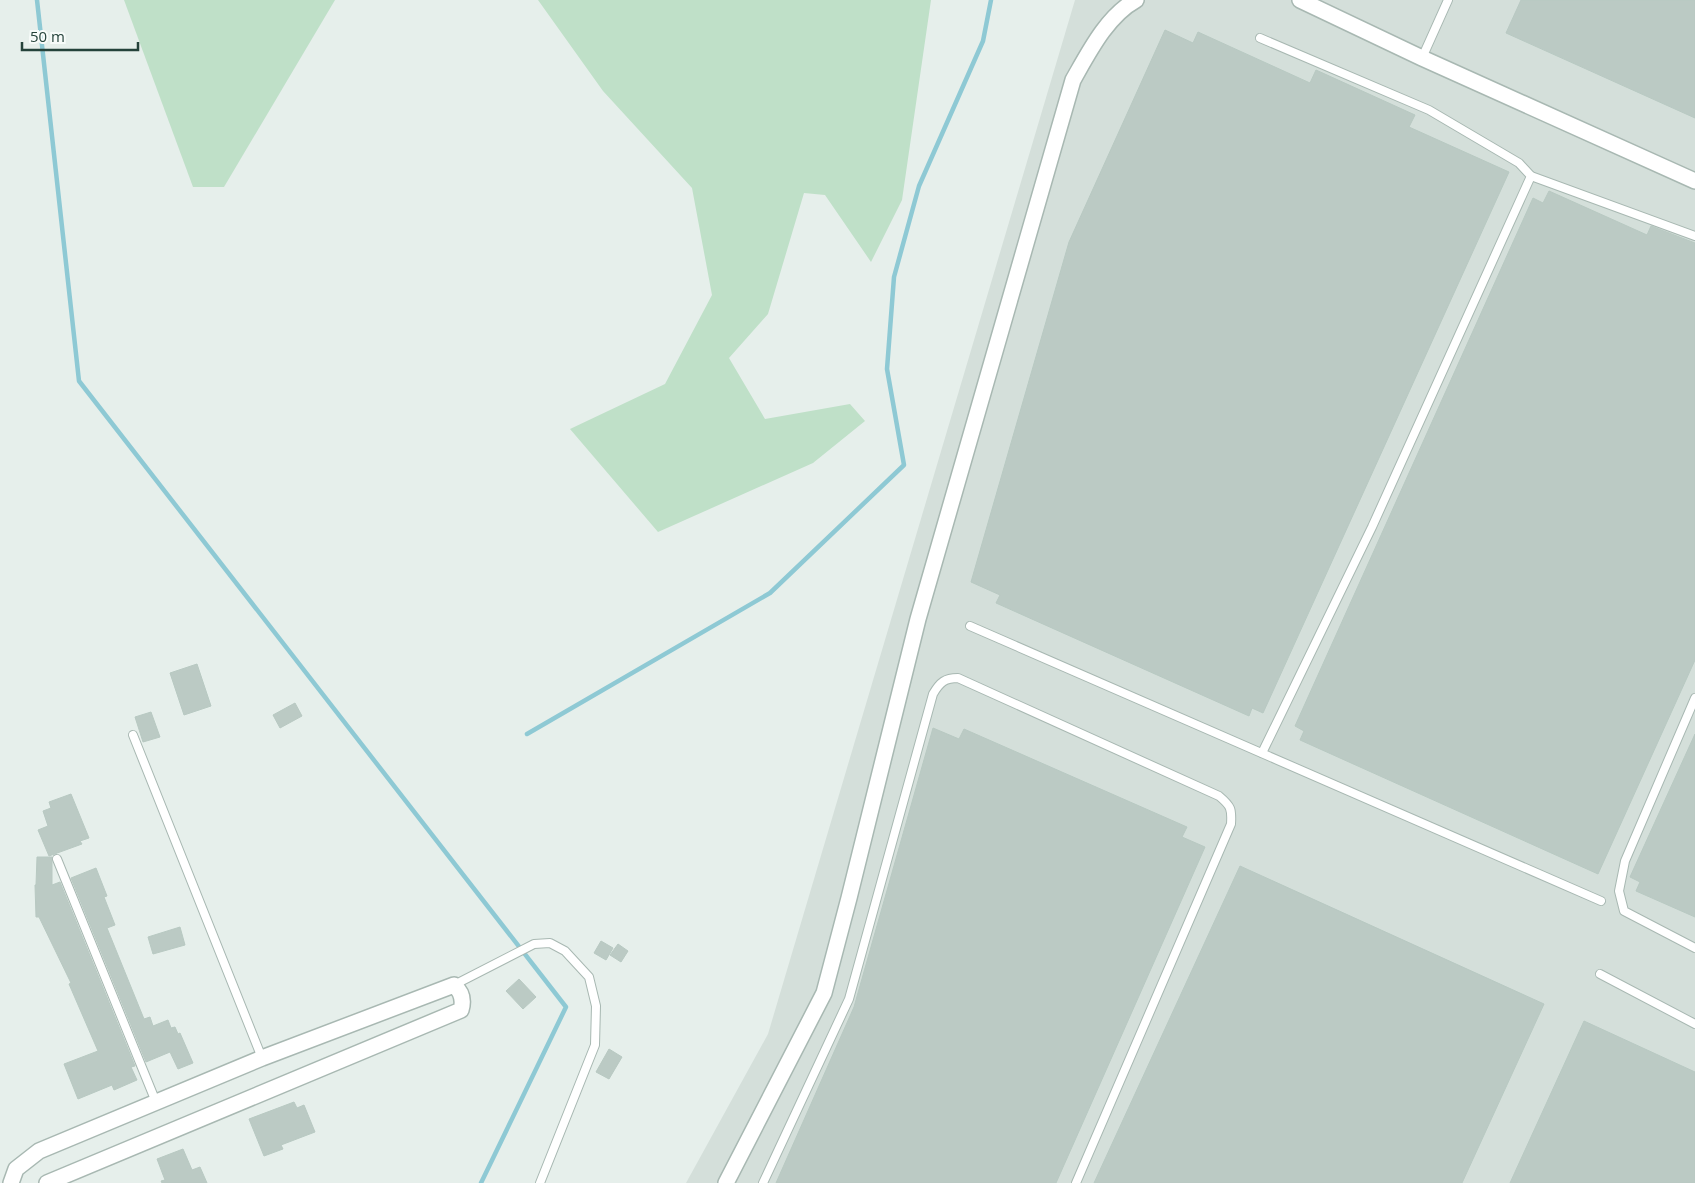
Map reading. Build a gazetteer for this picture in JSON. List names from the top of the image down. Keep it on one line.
{"scale_bar":"50 m"}
